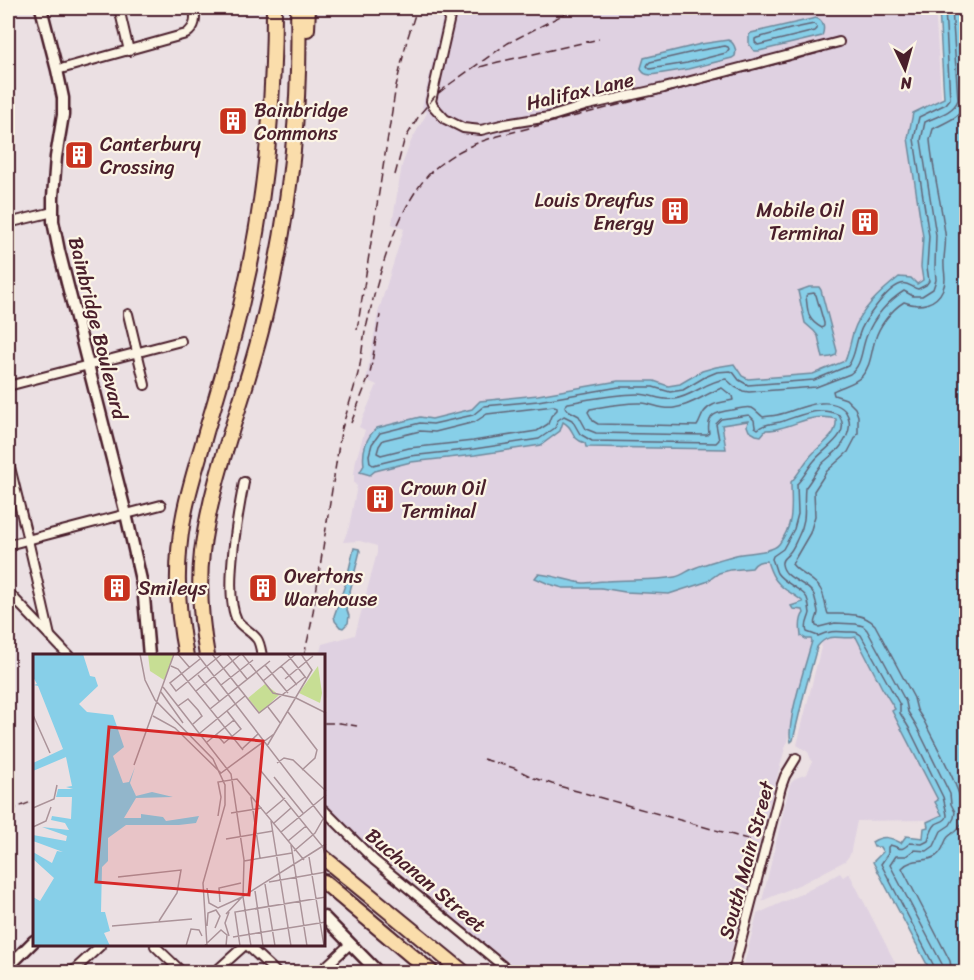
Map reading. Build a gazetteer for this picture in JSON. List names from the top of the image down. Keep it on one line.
{"streets":{"street":["Halifax Lane","Bainbridge Boulevard","South Main Street","Buchanan Street"]},"places":{"building":["Bainbridge Commons","Canterbury Crossing","Louis Dreyfus Energy","Mobile Oil Terminal","Crown Oil Terminal","Smileys","Overtons Warehouse"]},"north":"bottom"}
